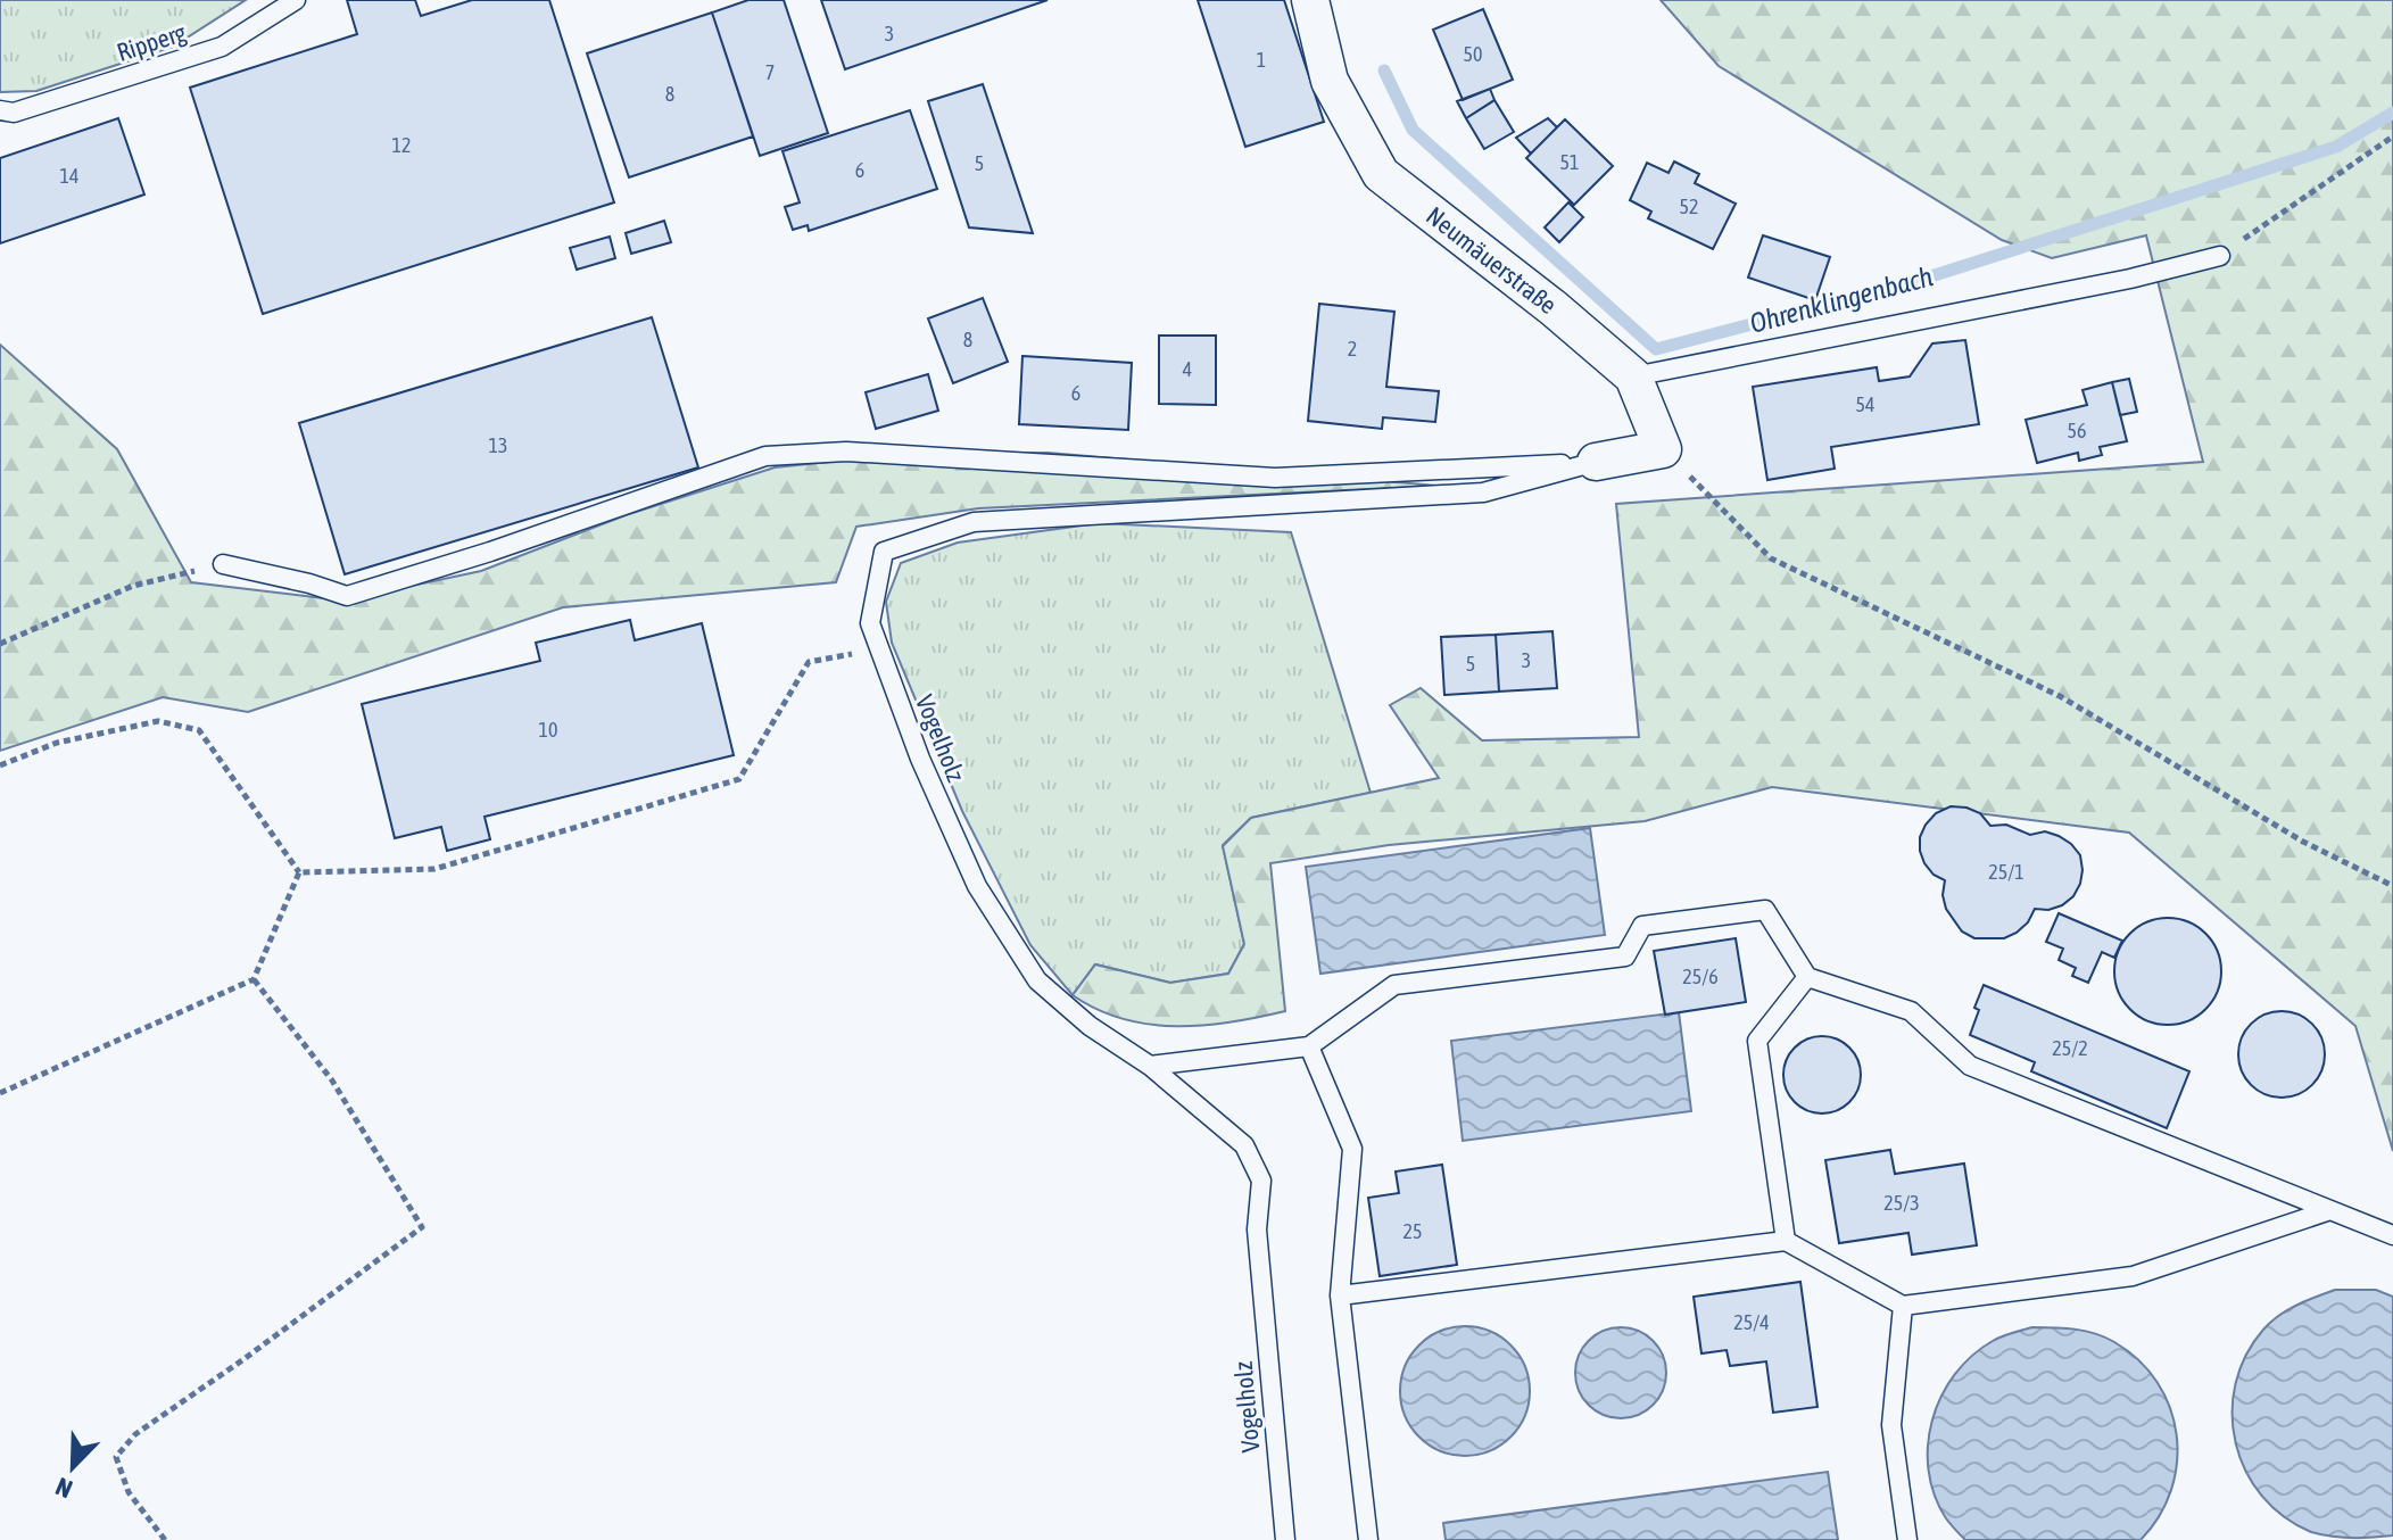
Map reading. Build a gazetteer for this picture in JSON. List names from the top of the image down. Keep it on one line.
{"streets":{"street":["Neumäuerstraße"],"lane":["Ripperg","Vogelholz"]},"water":["Ohrenklingenbach"],"house_numbers":["3","50","1","7","8","12","51","5","6","14","52","8","2","4","6","54","56","13","3","5","10","25/1","25/6","25/2","25/3","25","25/4"],"north":"bottom left"}
